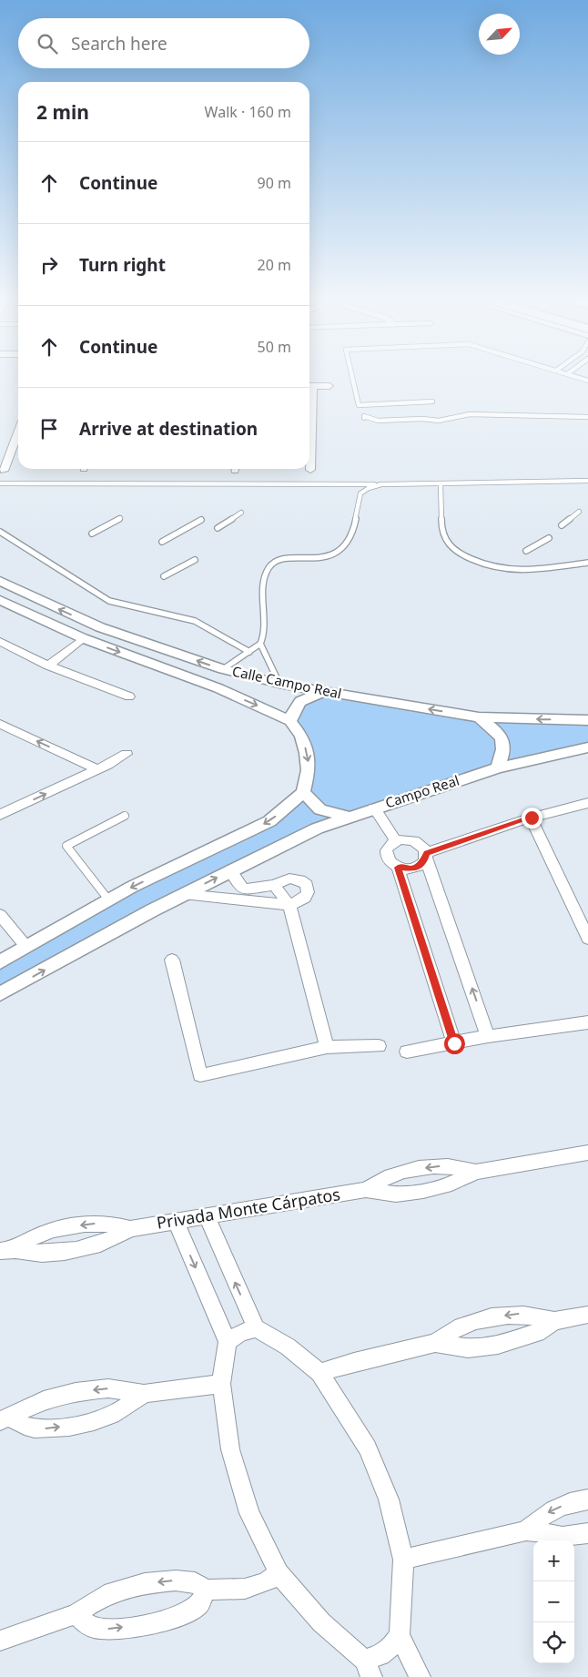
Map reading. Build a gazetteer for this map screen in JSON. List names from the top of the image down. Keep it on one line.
{"streets":{"street":["Calle Campo Real","Campo Real","Privada Monte Cárpatos"]},"north":"top right","page":{"search":"Search here","heading":["2 min","Walk · 160 m"],"list":[["Continue","90 m"],["Turn right","20 m"],["Continue","50 m"],"Arrive at destination"],"map_buttons":["+","−"]}}
